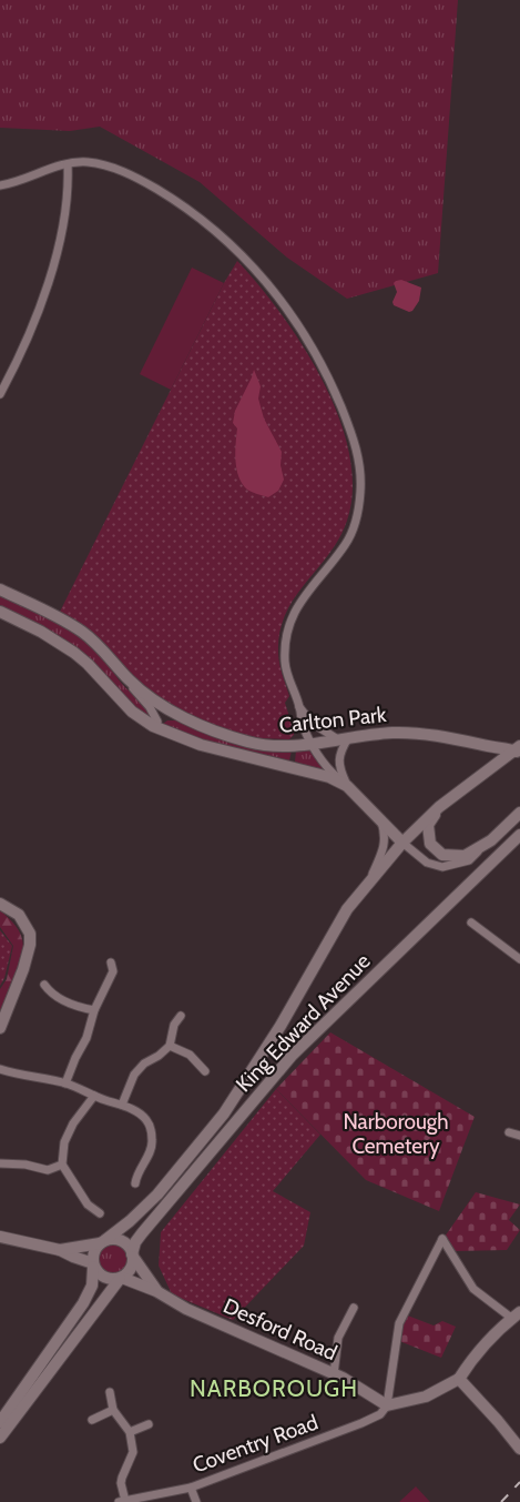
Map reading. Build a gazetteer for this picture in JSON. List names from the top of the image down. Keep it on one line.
{"streets":{"street":["Carlton Park","King Edward Avenue","Desford Road","Coventry Road"]},"crossings":[["Carlton Park","King Edward Avenue"],["King Edward Avenue","Desford Road"],["Desford Road","Coventry Road"]],"districts":["NARBOROUGH"],"parks":["Narborough Cemetery"]}
